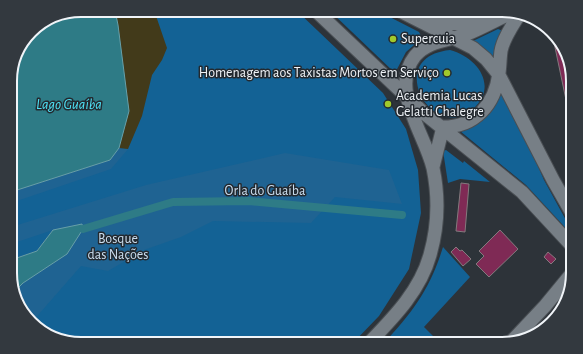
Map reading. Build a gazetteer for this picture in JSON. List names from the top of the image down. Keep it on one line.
{"water":["Lago Guaíba"],"parks":["Orla do Guaíba","Bosque das Nações"],"places":["Supercuia","Homenagem aos Taxistas Mortos em Serviço","Academia Lucas Gelatti Chalegre"]}
